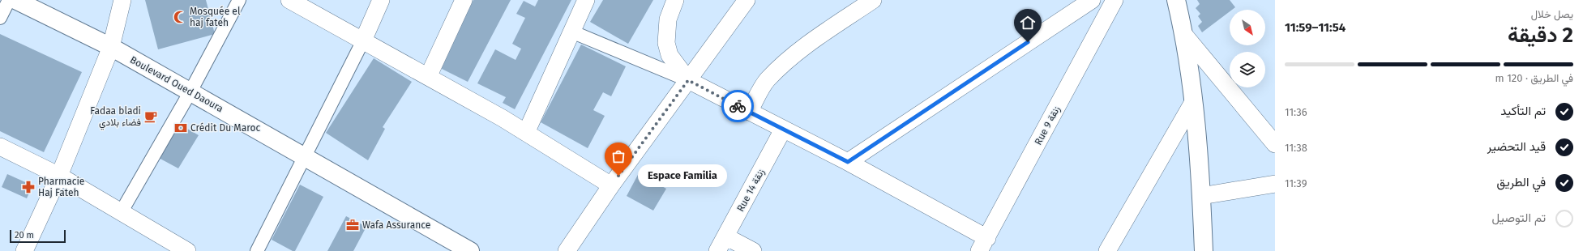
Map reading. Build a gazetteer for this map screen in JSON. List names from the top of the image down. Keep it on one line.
{"streets":{"street":["Boulevard Oued Daoura","Rue 9 زنقة","Rue 14 زنقة"]},"places":{"mosque":["Mosquée el haj fateh"],"cafe":["Fadaa bladi فضاء بلادي"],"bank":["Crédit Du Maroc"],"other":["Espace Familia"],"pharmacy":["Pharmacie Haj Fateh"],"office":["Wafa Assurance"]},"scale_bar":"20 m","north":"bottom right","page":{"heading":["2 دقيقة","يصل خلال","11:54–11:59"],"bar":"في الطريق · 120 m","list":[["تم التأكيد","11:36"],["قيد التحضير","11:38"],["في الطريق","11:39"],"تم التوصيل"],"bubble":"Espace Familia","scale":"20 m"}}
